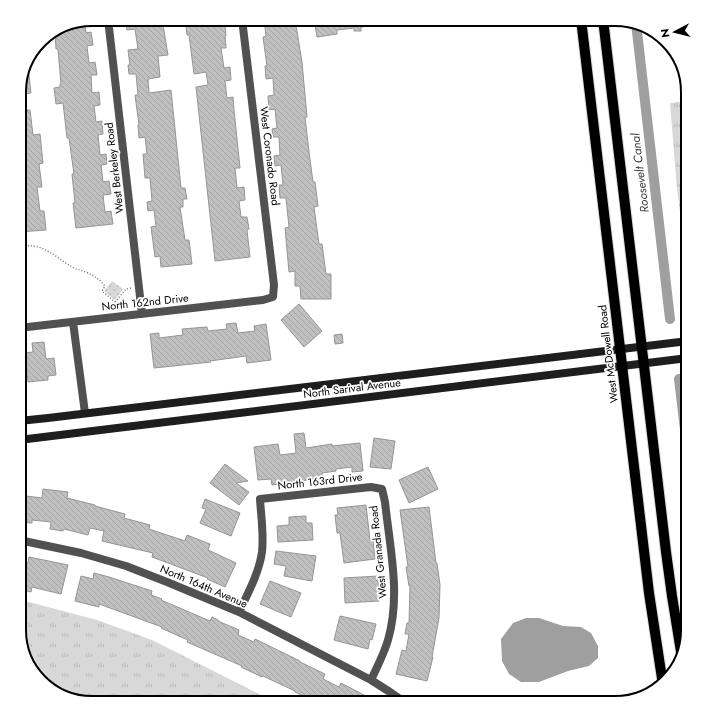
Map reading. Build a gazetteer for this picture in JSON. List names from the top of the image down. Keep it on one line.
{"streets":{"main road":["West McDowell Road","North Sarival Avenue"],"street":["West Coronado Road","West Berkeley Road","North 162nd Drive","North 163rd Drive","West Granada Road","North 164th Avenue"]},"crossings":[["West Coronado Road","North 162nd Drive"],["West Berkeley Road","North 162nd Drive"],["West McDowell Road","North Sarival Avenue"],["North 163rd Drive","West Granada Road"],["North 163rd Drive","North 164th Avenue"],["West Granada Road","North 164th Avenue"]],"water":["Roosevelt Canal"],"north":"left"}
